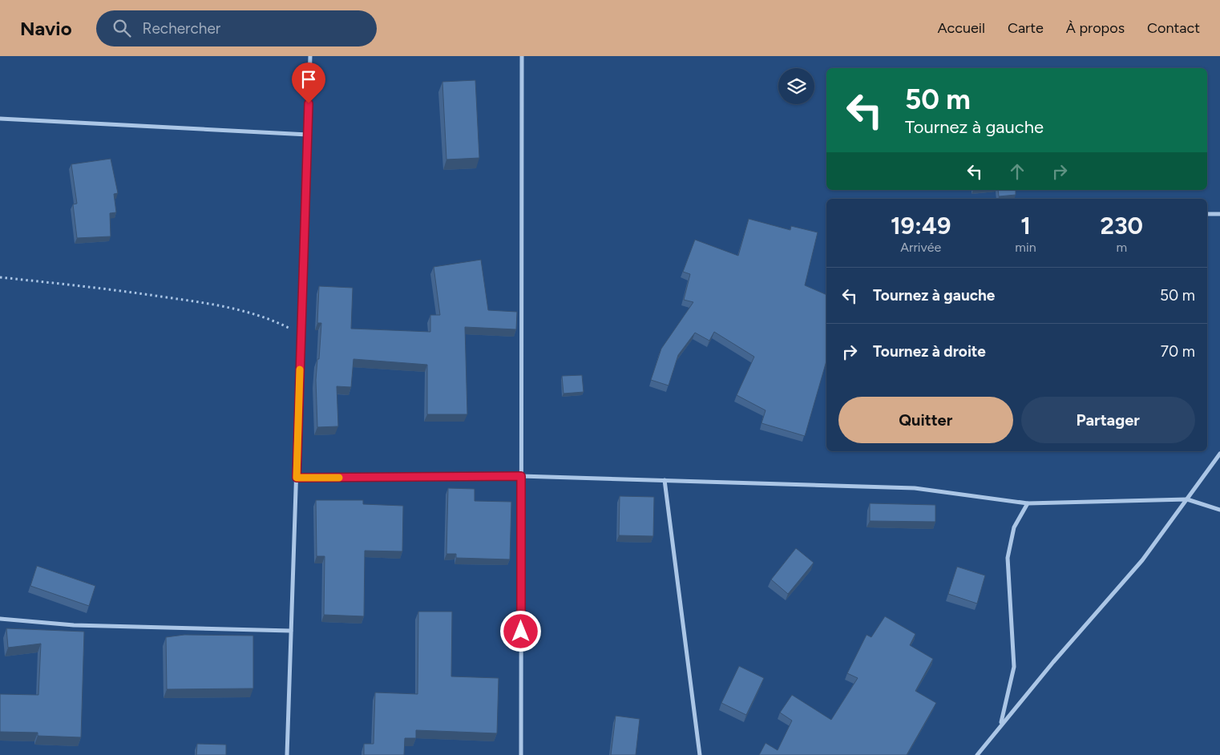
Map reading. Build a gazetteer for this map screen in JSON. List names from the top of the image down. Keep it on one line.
{"page":{"header":"Navio","search":"Rechercher","nav":["Accueil","Carte","À propos","Contact"],"turn":["50 m","Tournez à gauche"],"eta":["19:49","Arrivée","1","min","230","m"],"list":[{"name":"Tournez à gauche","value":"50 m"},{"name":"Tournez à droite","value":"70 m"}],"buttons":["Quitter","Partager"]}}
